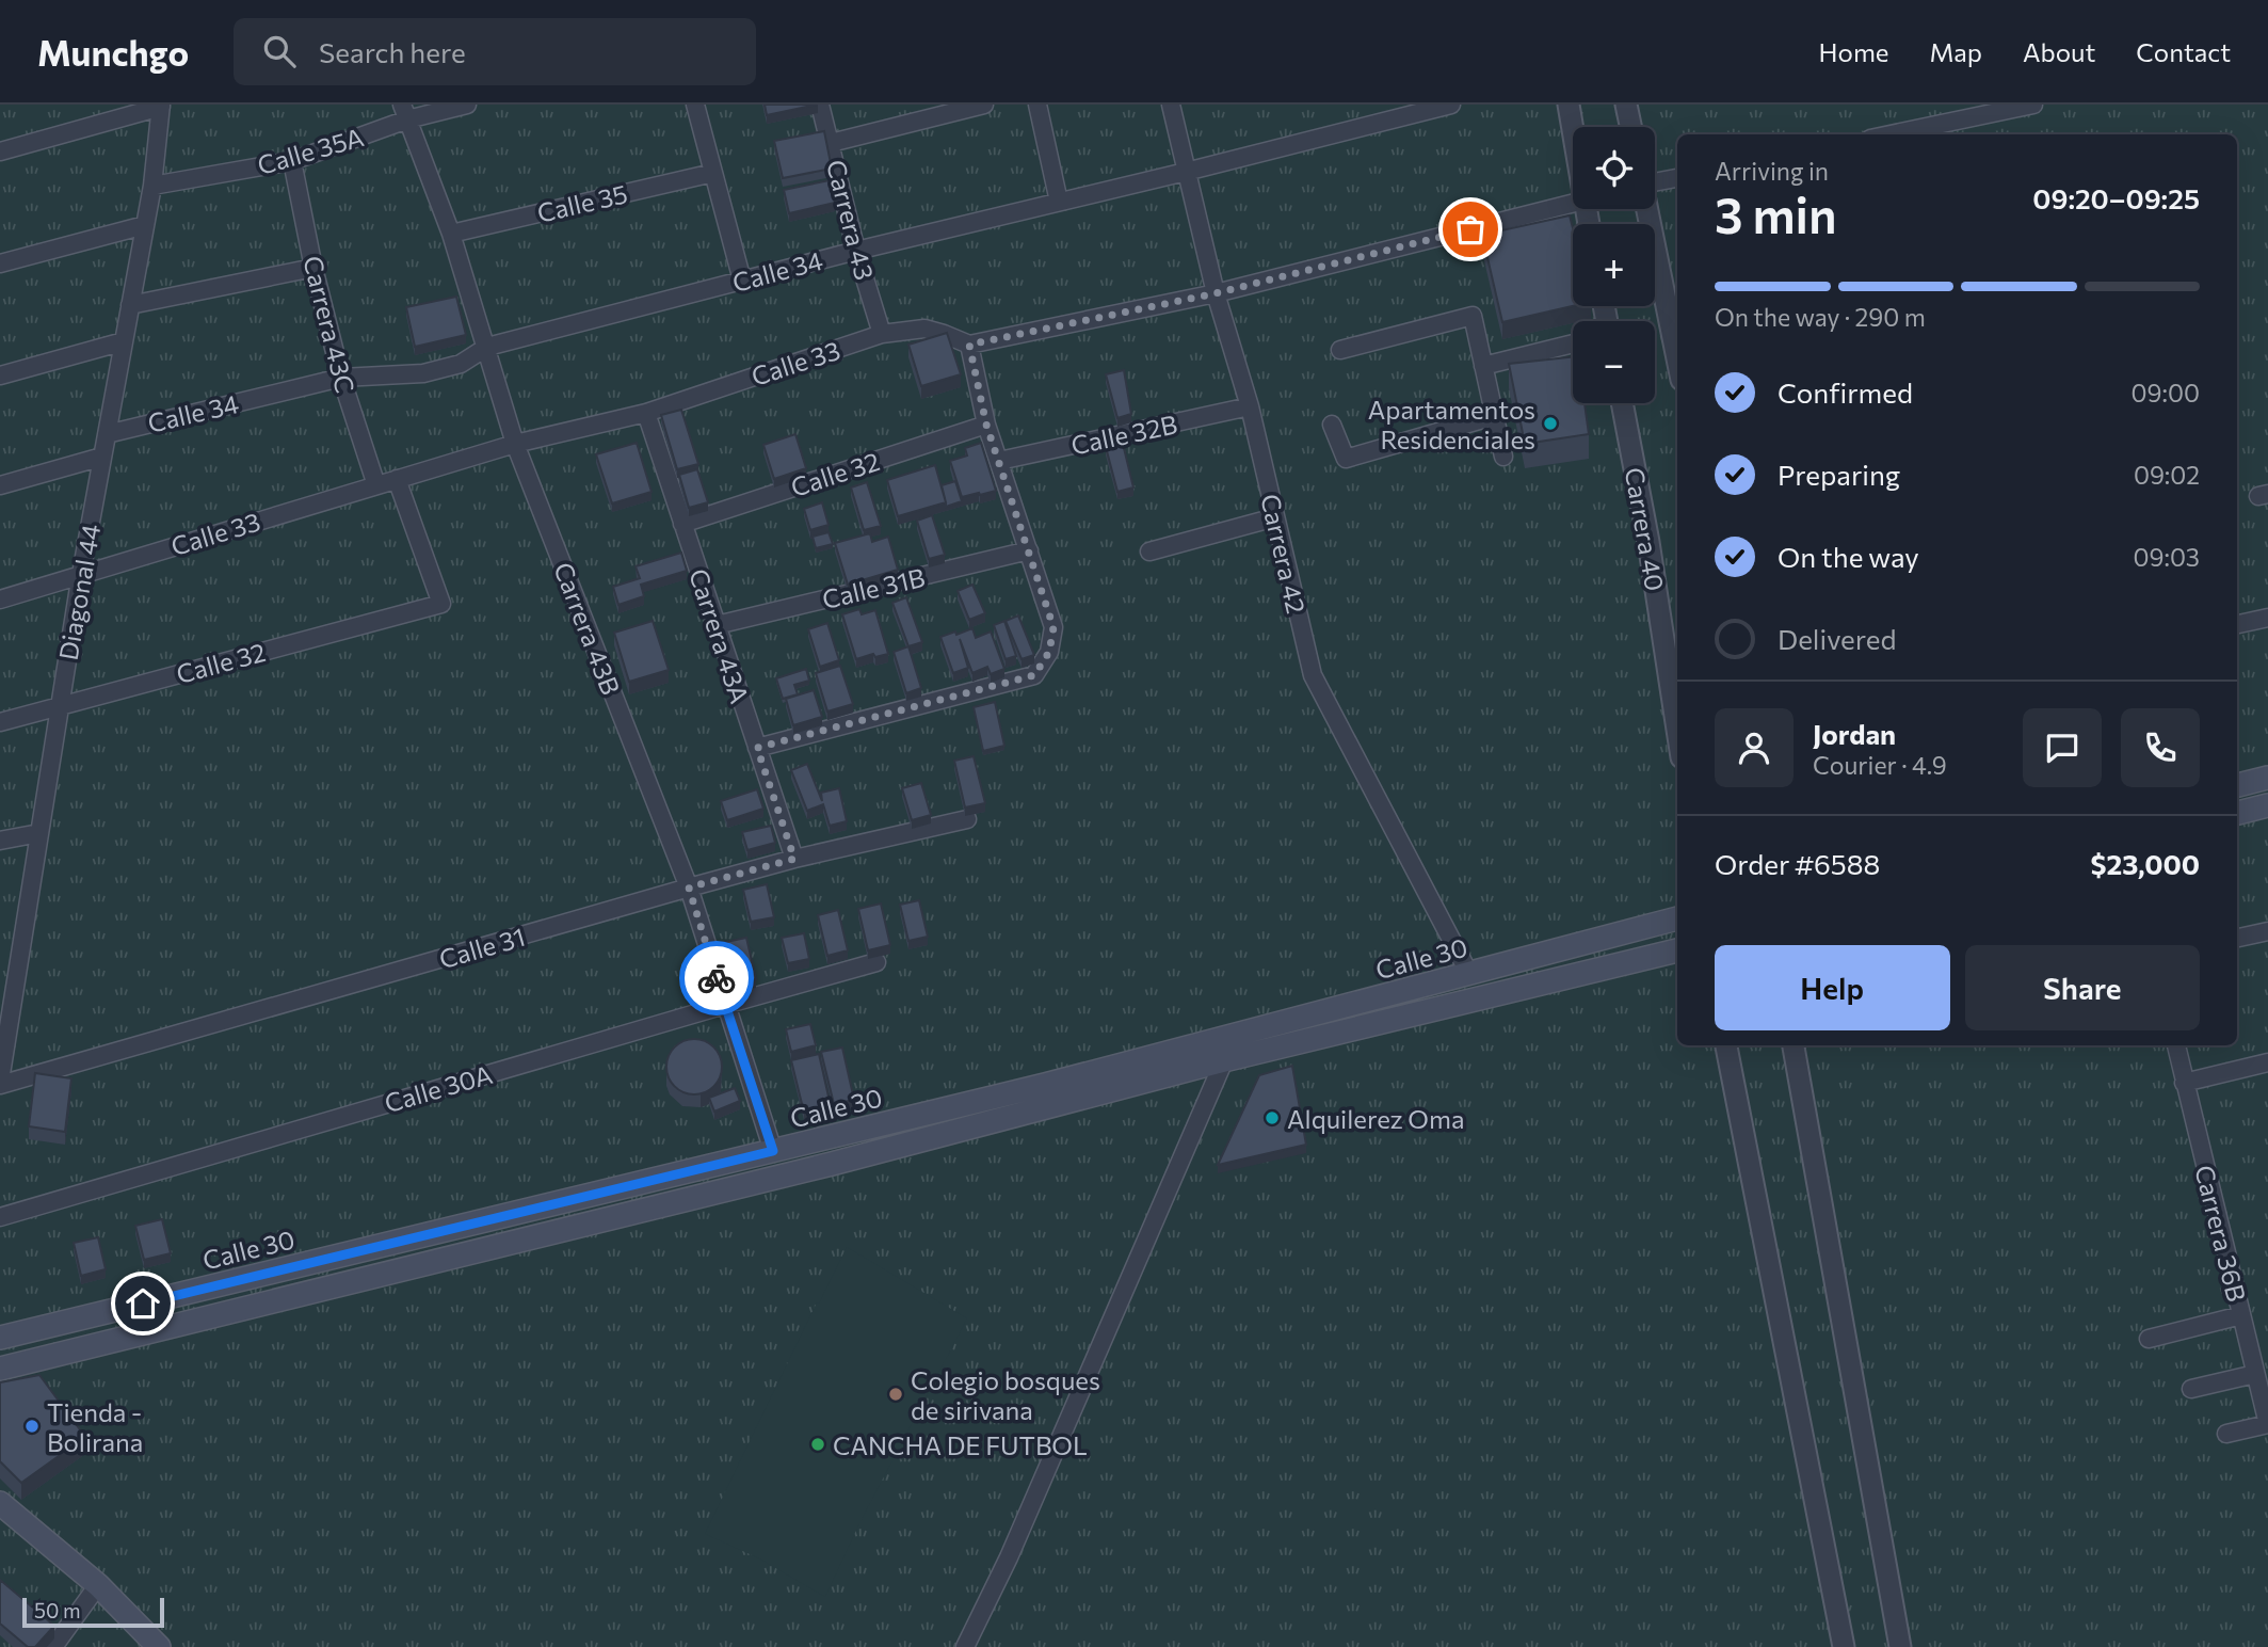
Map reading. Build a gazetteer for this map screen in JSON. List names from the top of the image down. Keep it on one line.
{"streets":{"main road":["Calle 30"],"street":["Calle 35A","Calle 35","Carrera 43","Calle 34","Carrera 43C","Calle 33","Calle 32B","Calle 32","Carrera 40","Carrera 42","Calle 31B","Diagonal 44","Carrera 43B","Carrera 43A","Calle 31","Calle 30A","Carrera 36B"]},"crossings":[["Calle 35A","Carrera 43C"],["Calle 35A","Diagonal 44"],["Calle 35A","Carrera 43B"],["Calle 35","Carrera 43B"],["Carrera 43","Calle 34"],["Carrera 43","Calle 33"],["Calle 34","Carrera 43C"],["Calle 34","Carrera 42"],["Calle 34","Diagonal 44"],["Calle 34","Carrera 43B"],["Carrera 43C","Calle 33"],["Calle 33","Calle 32"],["Calle 33","Diagonal 44"],["Calle 33","Carrera 43B"],["Calle 33","Carrera 43A"],["Calle 32B","Carrera 42"],["Calle 32","Diagonal 44"],["Calle 32","Carrera 43A"],["Carrera 42","Calle 30"],["Calle 31B","Carrera 43A"],["Diagonal 44","Calle 31"],["Carrera 43B","Calle 31"],["Carrera 43B","Calle 30"],["Carrera 43B","Calle 30A"],["Carrera 43A","Calle 31"]],"places":["Apartamentos Residenciales","Alquilerez Oma","Colegio bosques de sirivana","Tienda - Bolirana","CANCHA DE FUTBOL"],"scale_bar":"50 m","page":{"header":"Munchgo","search":"Search here","nav":["Home","Map","About","Contact"],"map_buttons":["+","−"],"heading":["3 min","Arriving in","09:20–09:25"],"panel":["Jordan","Courier · 4.9","Order #6588","$23,000"],"bar":"On the way · 290 m","list":[["Confirmed","09:00"],["Preparing","09:02"],["On the way","09:03"],"Delivered"],"buttons":["Help","Share"],"scale":"50 m"}}
